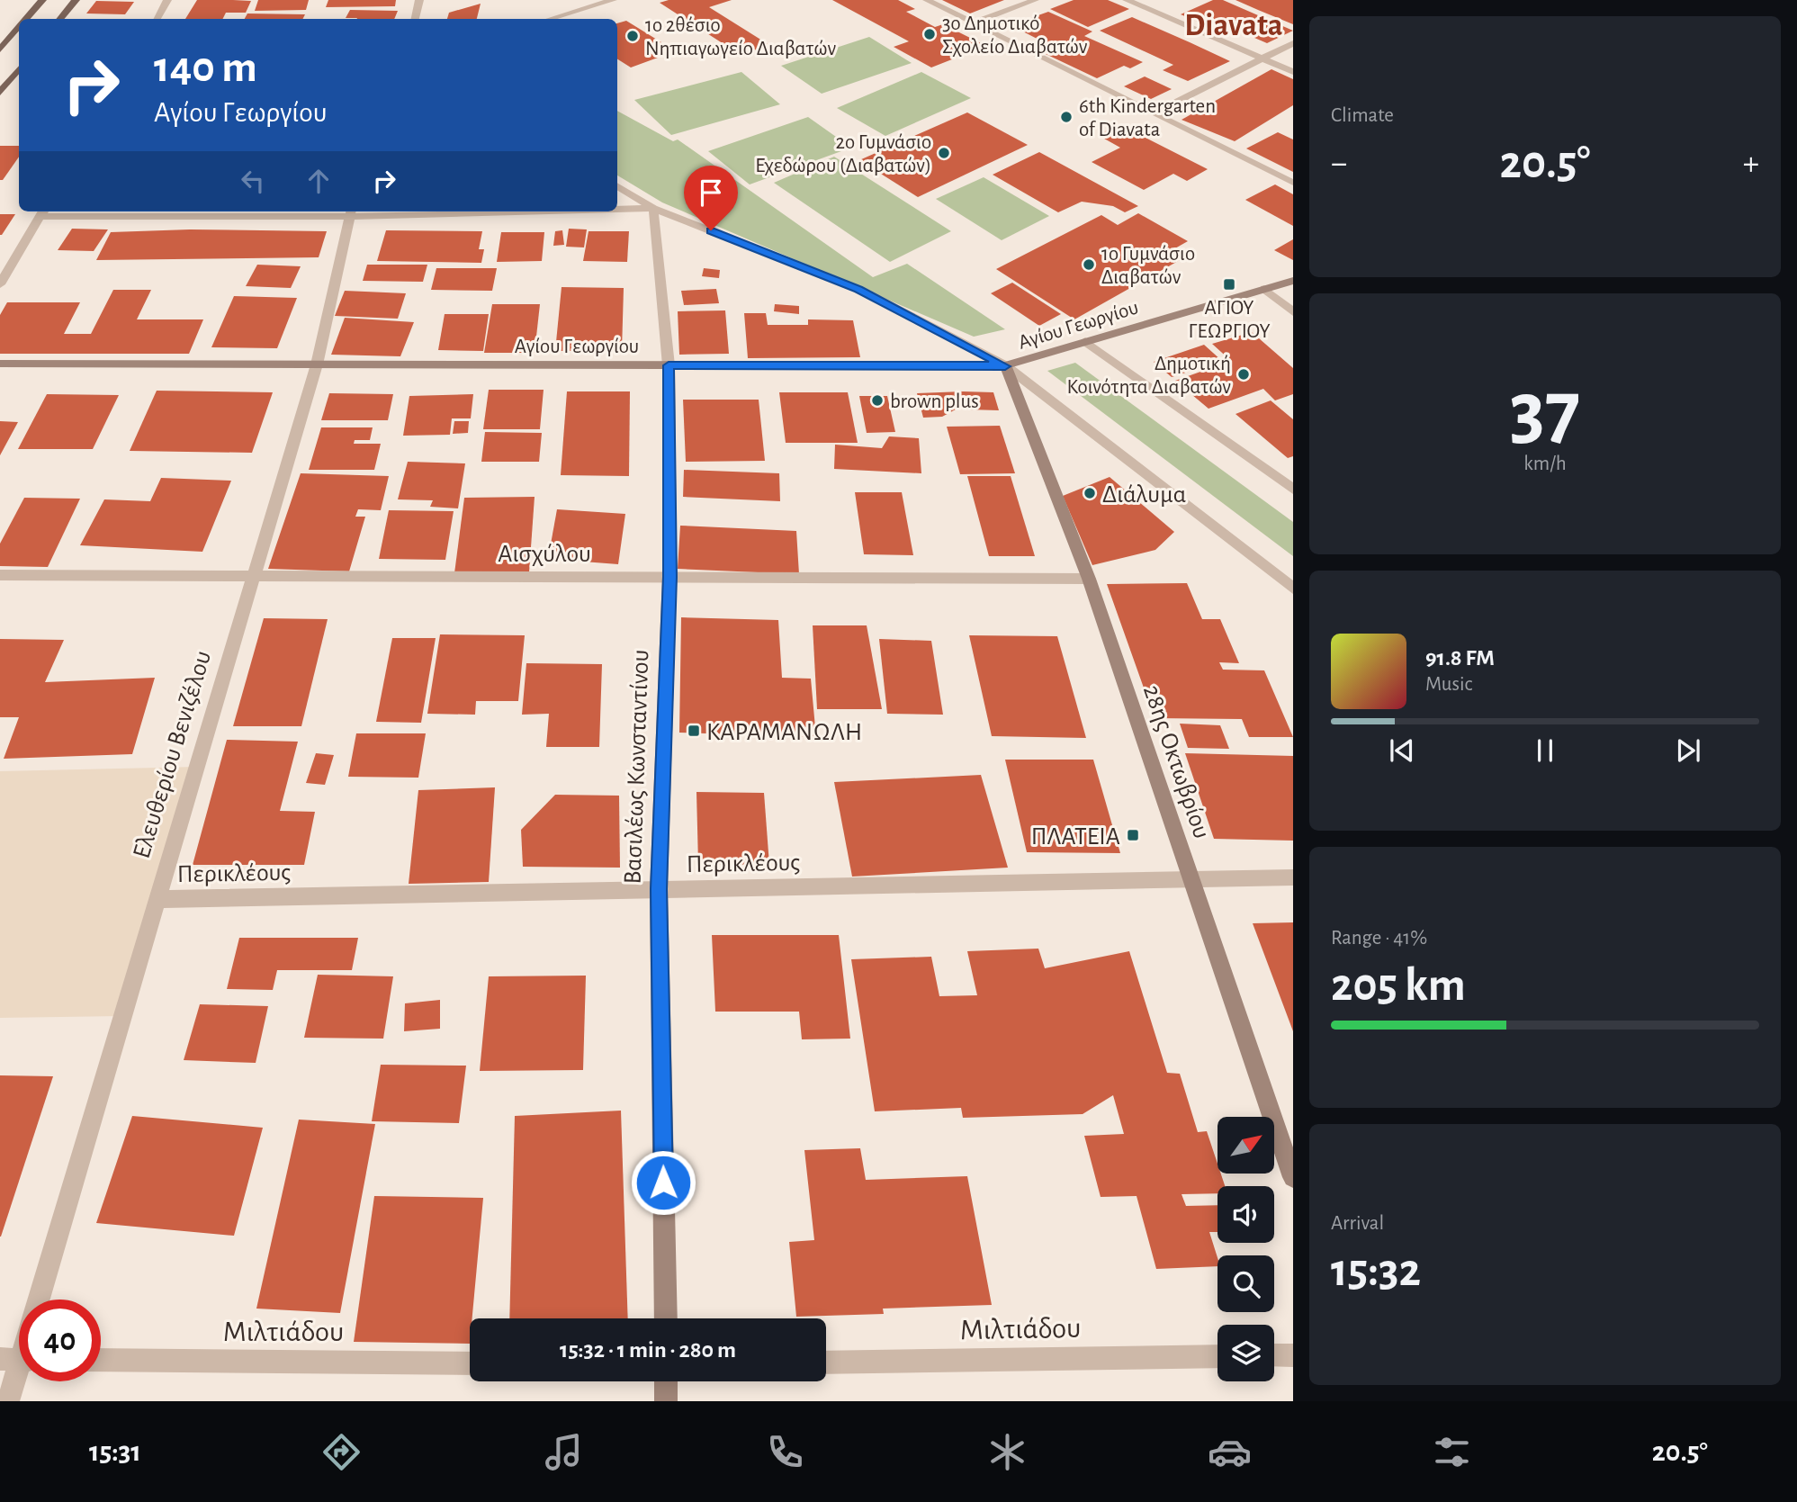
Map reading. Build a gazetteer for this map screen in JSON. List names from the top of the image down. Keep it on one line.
{"streets":{"street":["Αγίου Γεωργίου","Αισχύλου","Ελευθερίου Βενιζέλου","28ης Οκτωβρίου","Βασιλέως Κωνσταντίνου","Περικλέους","Μιλτιάδου"]},"crossings":[["Αγίου Γεωργίου","Ελευθερίου Βενιζέλου"],["Αγίου Γεωργίου","28ης Οκτωβρίου"],["Αγίου Γεωργίου","Βασιλέως Κωνσταντίνου"],["Αισχύλου","Ελευθερίου Βενιζέλου"],["Αισχύλου","28ης Οκτωβρίου"],["Αισχύλου","Βασιλέως Κωνσταντίνου"],["Ελευθερίου Βενιζέλου","Περικλέους"],["28ης Οκτωβρίου","Περικλέους"],["Βασιλέως Κωνσταντίνου","Περικλέους"]],"districts":["Diavata"],"places":{"other":["3ο Δημοτικό Σχολείο Διαβατών","1ο 2θέσιο Νηπιαγωγείο Διαβατών","6th Kindergarten of Diavata","2ο Γυμνάσιο Εχεδώρου (Διαβατών)","1ο Γυμνάσιο Διαβατών","Δημοτική Κοινότητα Διαβατών","brown plus","Διάλυμα"],"transit":["ΑΓΙΟΥ ΓΕΩΡΓΙΟΥ","ΚΑΡΑΜΑΝΩΛΗ","ΠΛΑΤΕΙΑ"]},"north":"top right","page":{"tile":["Climate",["37","km/h"],["Range · 41%","205 km"],["Arrival","15:32"]],"turn":["140 m","Αγίου Γεωργίου"],"heat":["−","20.5°","+"],"song":["91.8 FM","Music"],"limit":"40","trip":"15:32 · 1 min · 280 m","tabs":["15:31","20.5°"]}}
